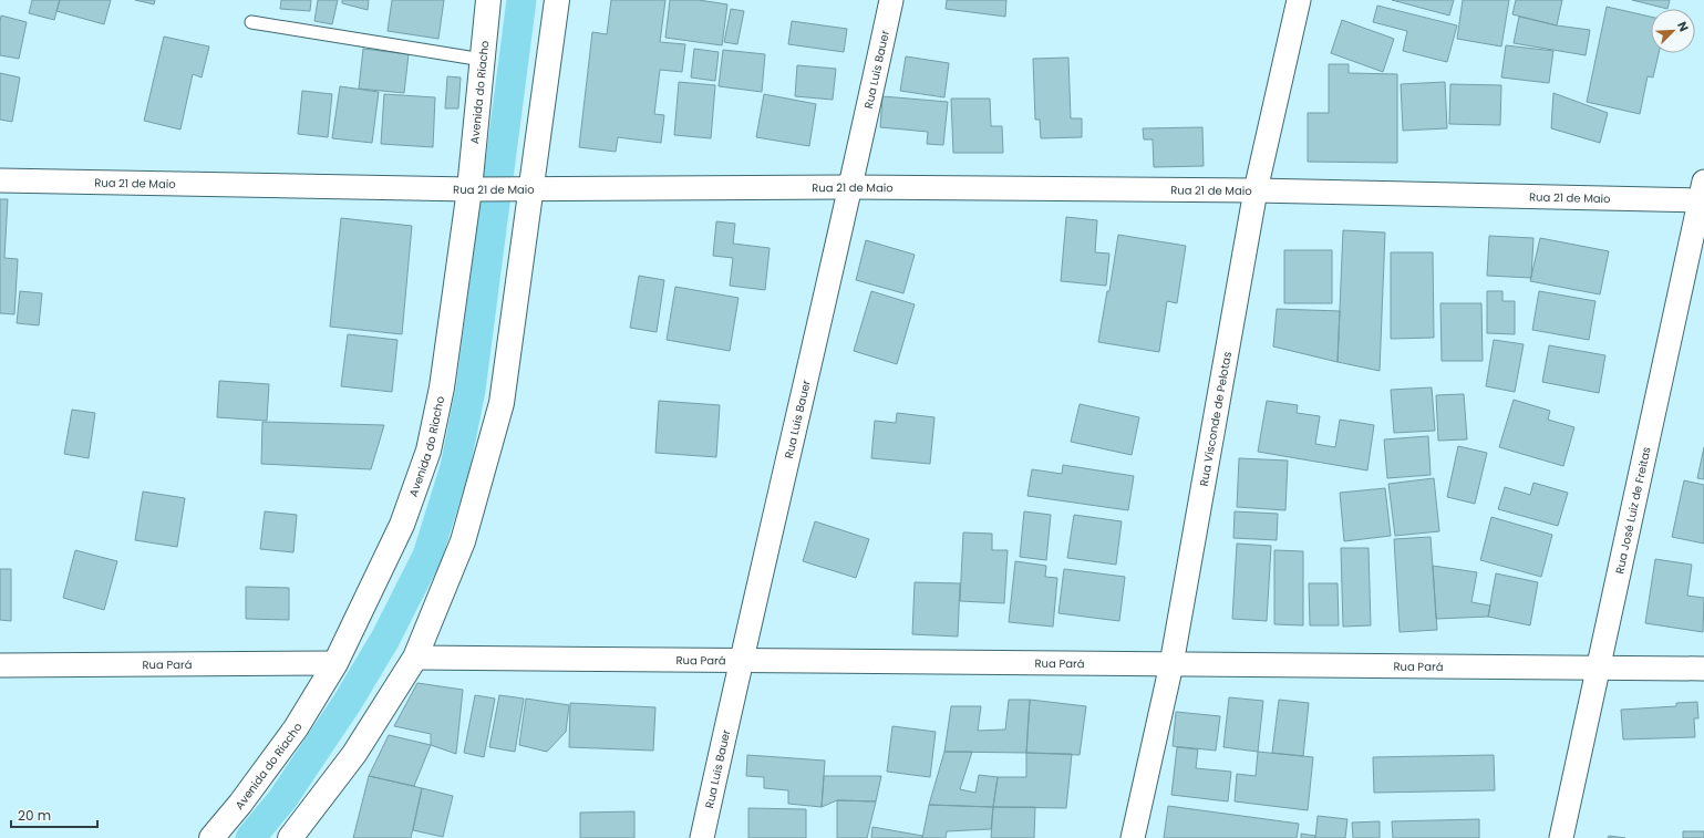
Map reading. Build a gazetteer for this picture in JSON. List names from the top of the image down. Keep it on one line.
{"streets":{"main road":["Avenida do Riacho"],"street":["Rua Luis Bauer","Rua 21 de Maio","Rua Visconde de Pelotas","Rua José Luiz de Freitas","Rua Pará"]},"crossings":[["Rua Luis Bauer","Rua 21 de Maio"],["Rua Luis Bauer","Rua Pará"],["Avenida do Riacho","Rua 21 de Maio"],["Avenida do Riacho","Rua Pará"],["Rua 21 de Maio","Rua Visconde de Pelotas"],["Rua 21 de Maio","Rua José Luiz de Freitas"],["Rua Visconde de Pelotas","Rua Pará"],["Rua José Luiz de Freitas","Rua Pará"]],"scale_bar":"20 m","north":"top right"}
